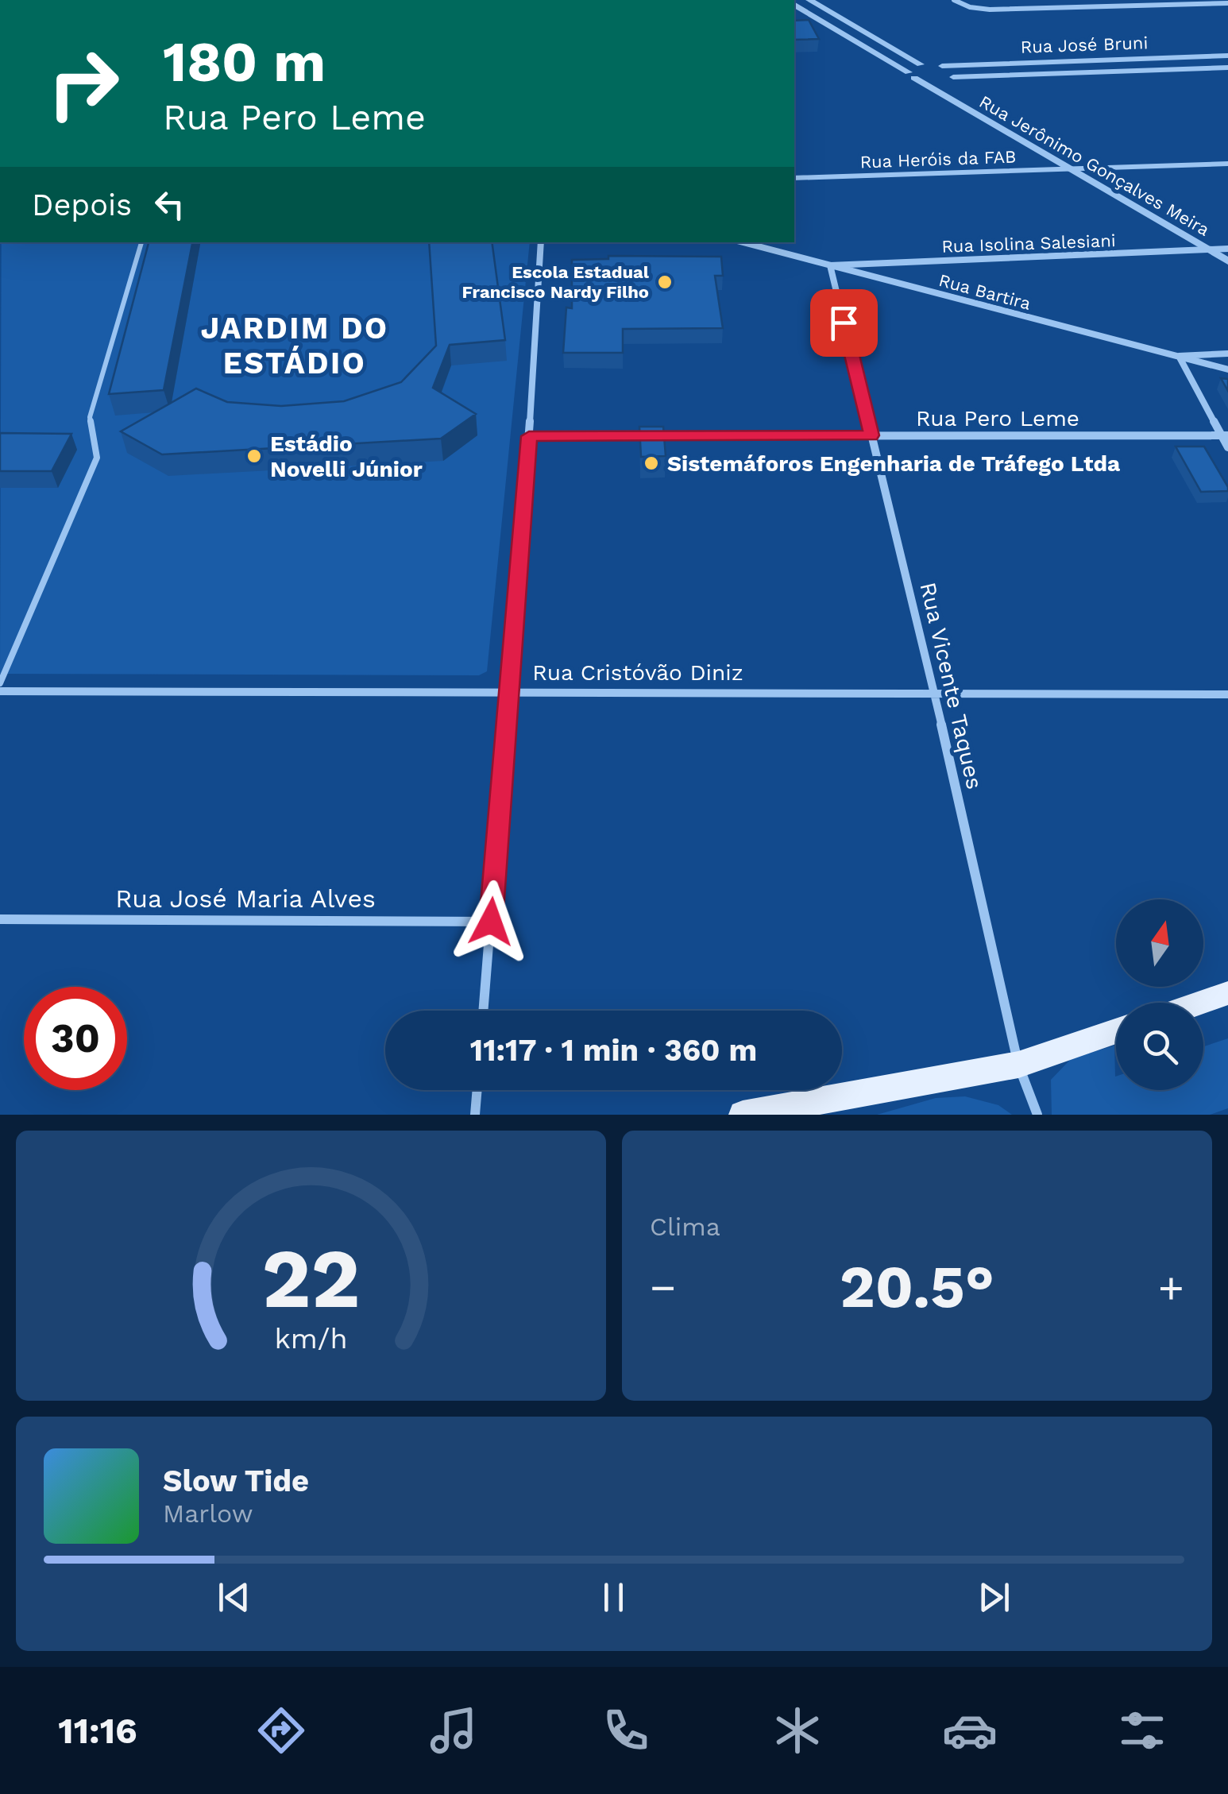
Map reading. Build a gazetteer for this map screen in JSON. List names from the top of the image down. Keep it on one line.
{"streets":{"street":["Rua José Bruni","Rua Heróis da FAB","Rua Jerônimo Gonçalves Meira","Rua Isolina Salesiani","Rua Bartira","Rua Pero Leme","Rua Cristóvão Diniz","Rua Vicente Taques","Rua José Maria Alves"]},"crossings":[["Rua José Bruni","Rua Jerônimo Gonçalves Meira"],["Rua Heróis da FAB","Rua Jerônimo Gonçalves Meira"],["Rua Jerônimo Gonçalves Meira","Rua Isolina Salesiani"],["Rua Isolina Salesiani","Rua Bartira"],["Rua Isolina Salesiani","Rua Vicente Taques"],["Rua Bartira","Rua Vicente Taques"],["Rua Pero Leme","Rua Vicente Taques"],["Rua Cristóvão Diniz","Rua Vicente Taques"]],"districts":["JARDIM DO ESTÁDIO"],"places":["Escola Estadual Francisco Nardy Filho","Estádio Novelli Júnior","Sistemáforos Engenharia de Tráfego Ltda"],"north":"top","page":{"turn":["180 m","Rua Pero Leme"],"then":"Depois","limit":"30","trip":"11:17 · 1 min · 360 m","tile":"Clima","heat":["−","20.5°","+"],"song":["Slow Tide","Marlow"],"tabs":"11:16","gauge":["22","km/h"]}}
